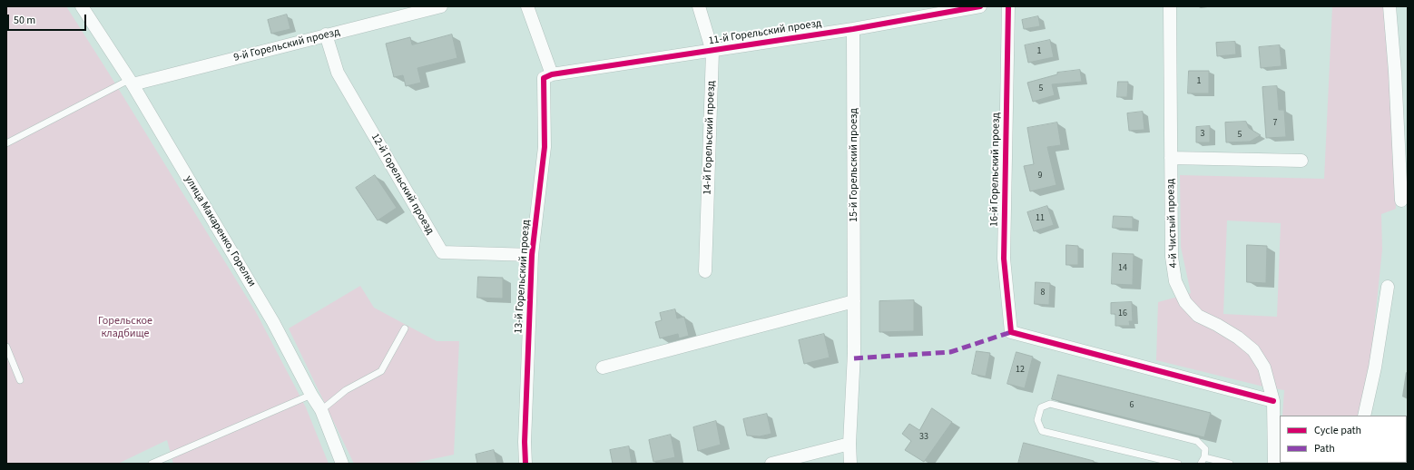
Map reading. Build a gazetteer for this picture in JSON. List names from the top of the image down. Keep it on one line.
{"streets":{"street":["11-й Горельский проезд","9-й Горельский проезд","14-й Горельский проезд","15-й Горельский проезд","16-й Горельский проезд","12-й Горельский проезд","4-й Чистый проезд","улица Макаренко, Горелки","13-й Горельский проезд"]},"crossings":[["11-й Горельский проезд","14-й Горельский проезд"],["11-й Горельский проезд","15-й Горельский проезд"],["11-й Горельский проезд","13-й Горельский проезд"],["9-й Горельский проезд","12-й Горельский проезд"],["9-й Горельский проезд","улица Макаренко, Горелки"],["16-й Горельский проезд","4-й Чистый проезд"],["12-й Горельский проезд","13-й Горельский проезд"]],"parks":["Горельское кладбище"],"house_numbers":["1","1","5","7","3","5","9","11","14","8","16","12","6","33"],"legend":["Cycle path","Path"],"scale_bar":"50 m"}
